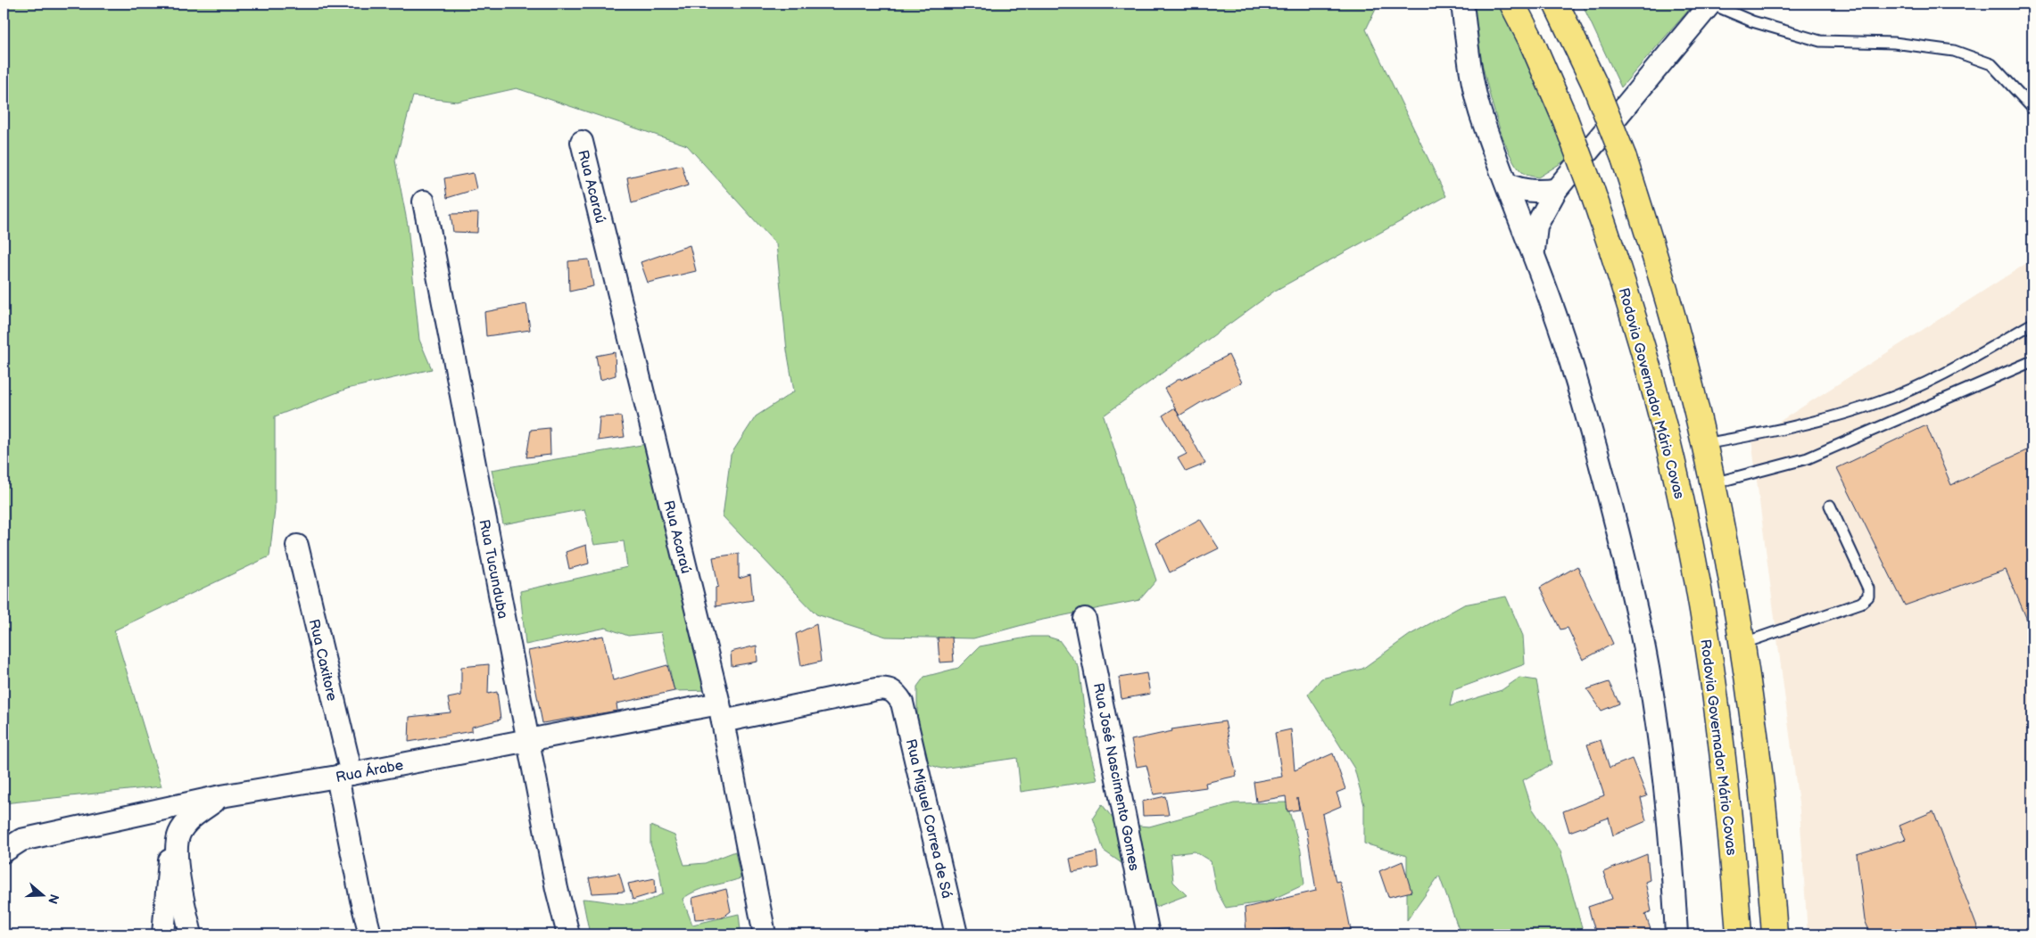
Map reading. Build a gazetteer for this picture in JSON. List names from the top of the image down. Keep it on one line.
{"streets":{"highway":["Rodovia Governador Mário Covas"],"street":["Rua Acaraú","Rua Tucunduba","Rua Caxitore","Rua Árabe","Rua José Nascimento Gomes","Rua Miguel Correa de Sá"]},"crossings":[["Rua Acaraú","Rua Árabe"],["Rua Tucunduba","Rua Árabe"],["Rua Caxitore","Rua Árabe"],["Rua Árabe","Rua Miguel Correa de Sá"]],"north":"right"}
